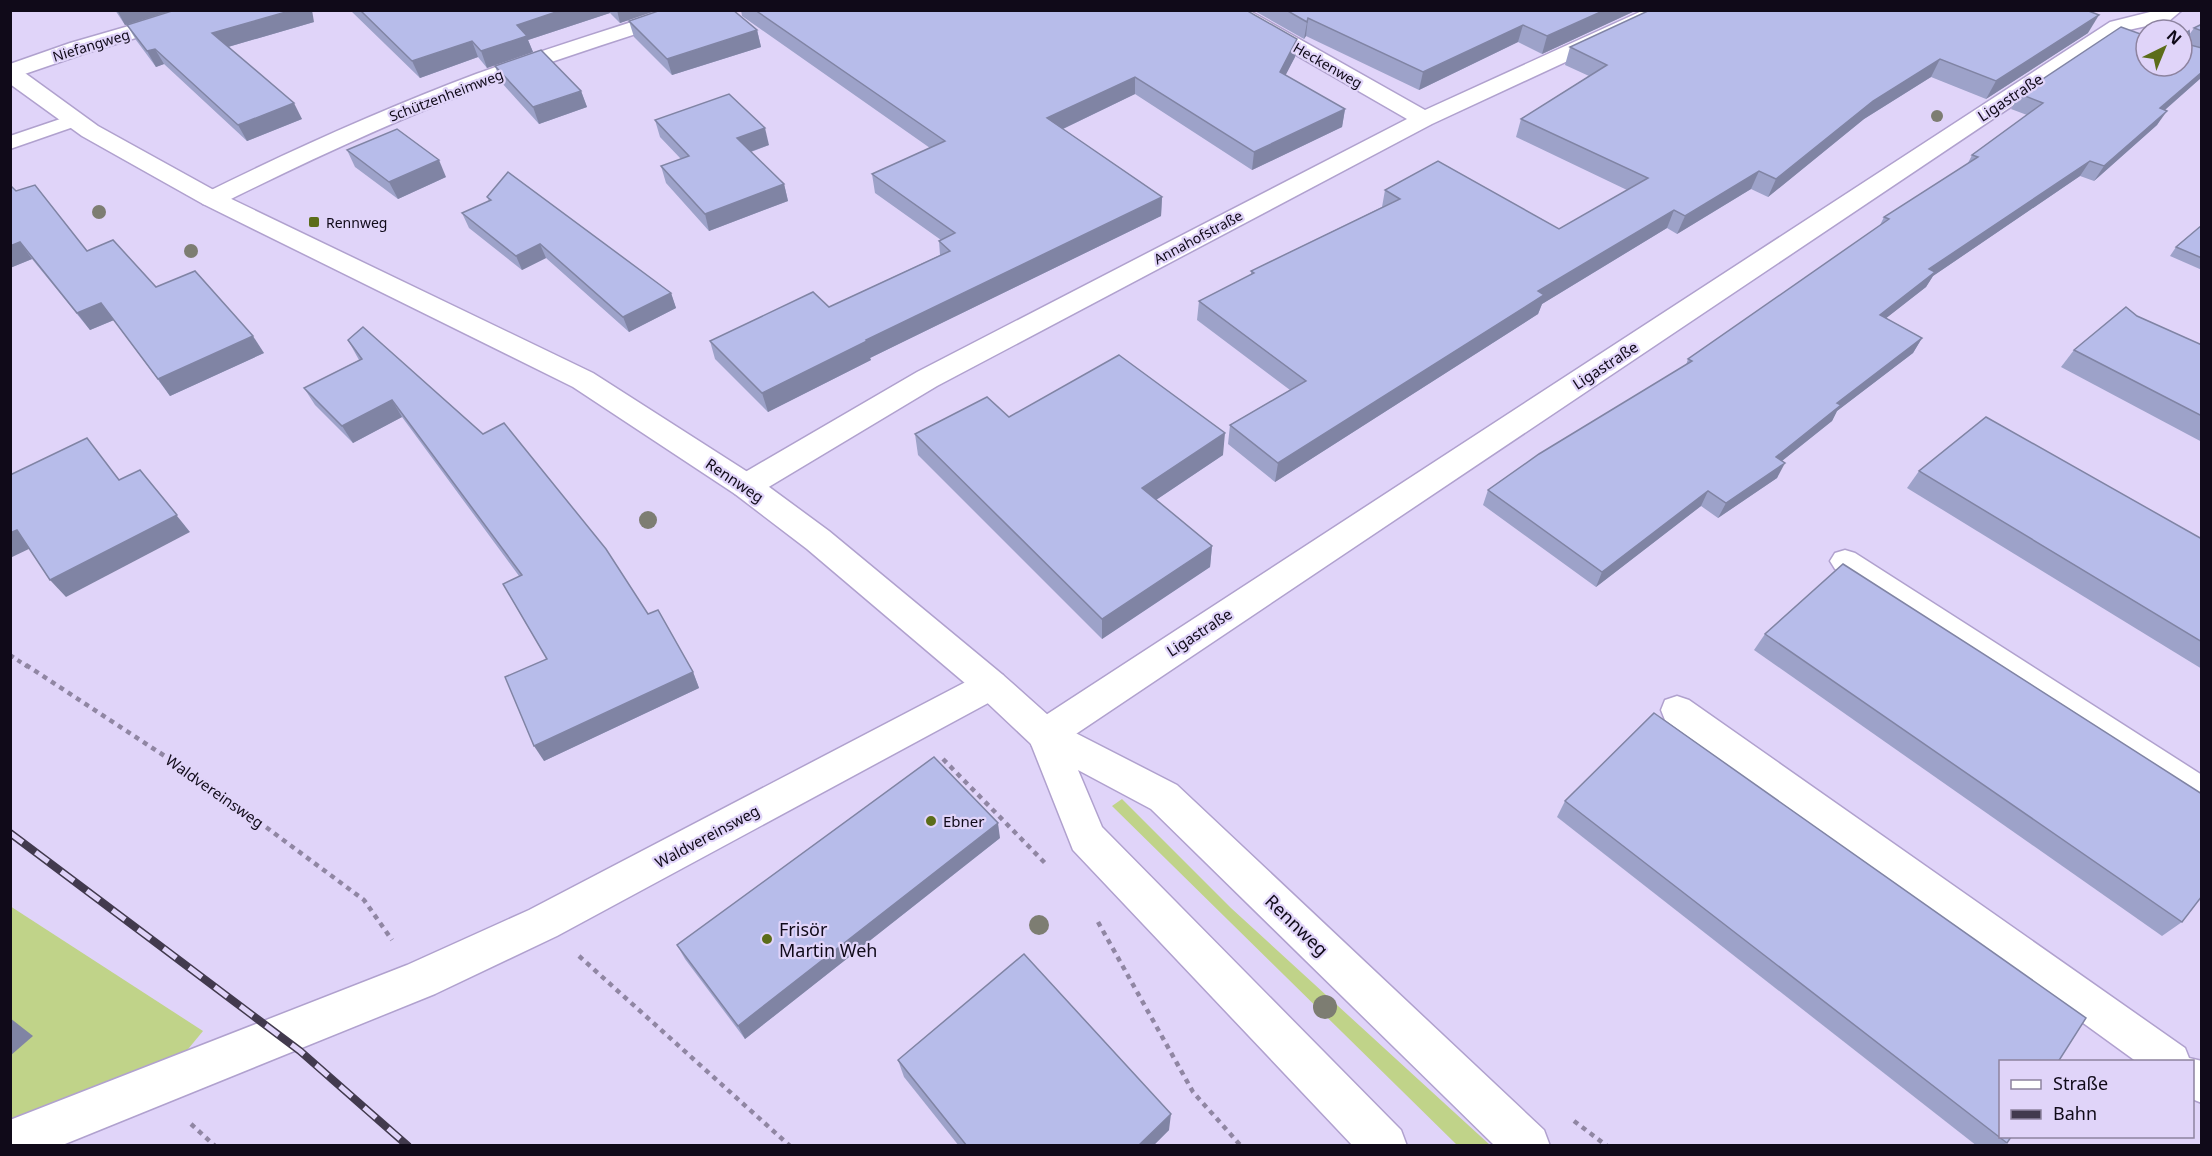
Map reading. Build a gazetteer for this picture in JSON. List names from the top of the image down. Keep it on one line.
{"streets":{"street":["Niefangweg","Heckenweg","Schützenheimweg","Ligastraße","Annahofstraße","Rennweg","Waldvereinsweg"]},"crossings":[["Niefangweg","Rennweg"],["Heckenweg","Annahofstraße"],["Schützenheimweg","Rennweg"],["Ligastraße","Rennweg"],["Annahofstraße","Rennweg"],["Rennweg","Waldvereinsweg"]],"places":{"transit":["Rennweg"],"other":["Ebner","Frisör Martin Weh"]},"legend":["Straße","Bahn"],"north":"top right"}
